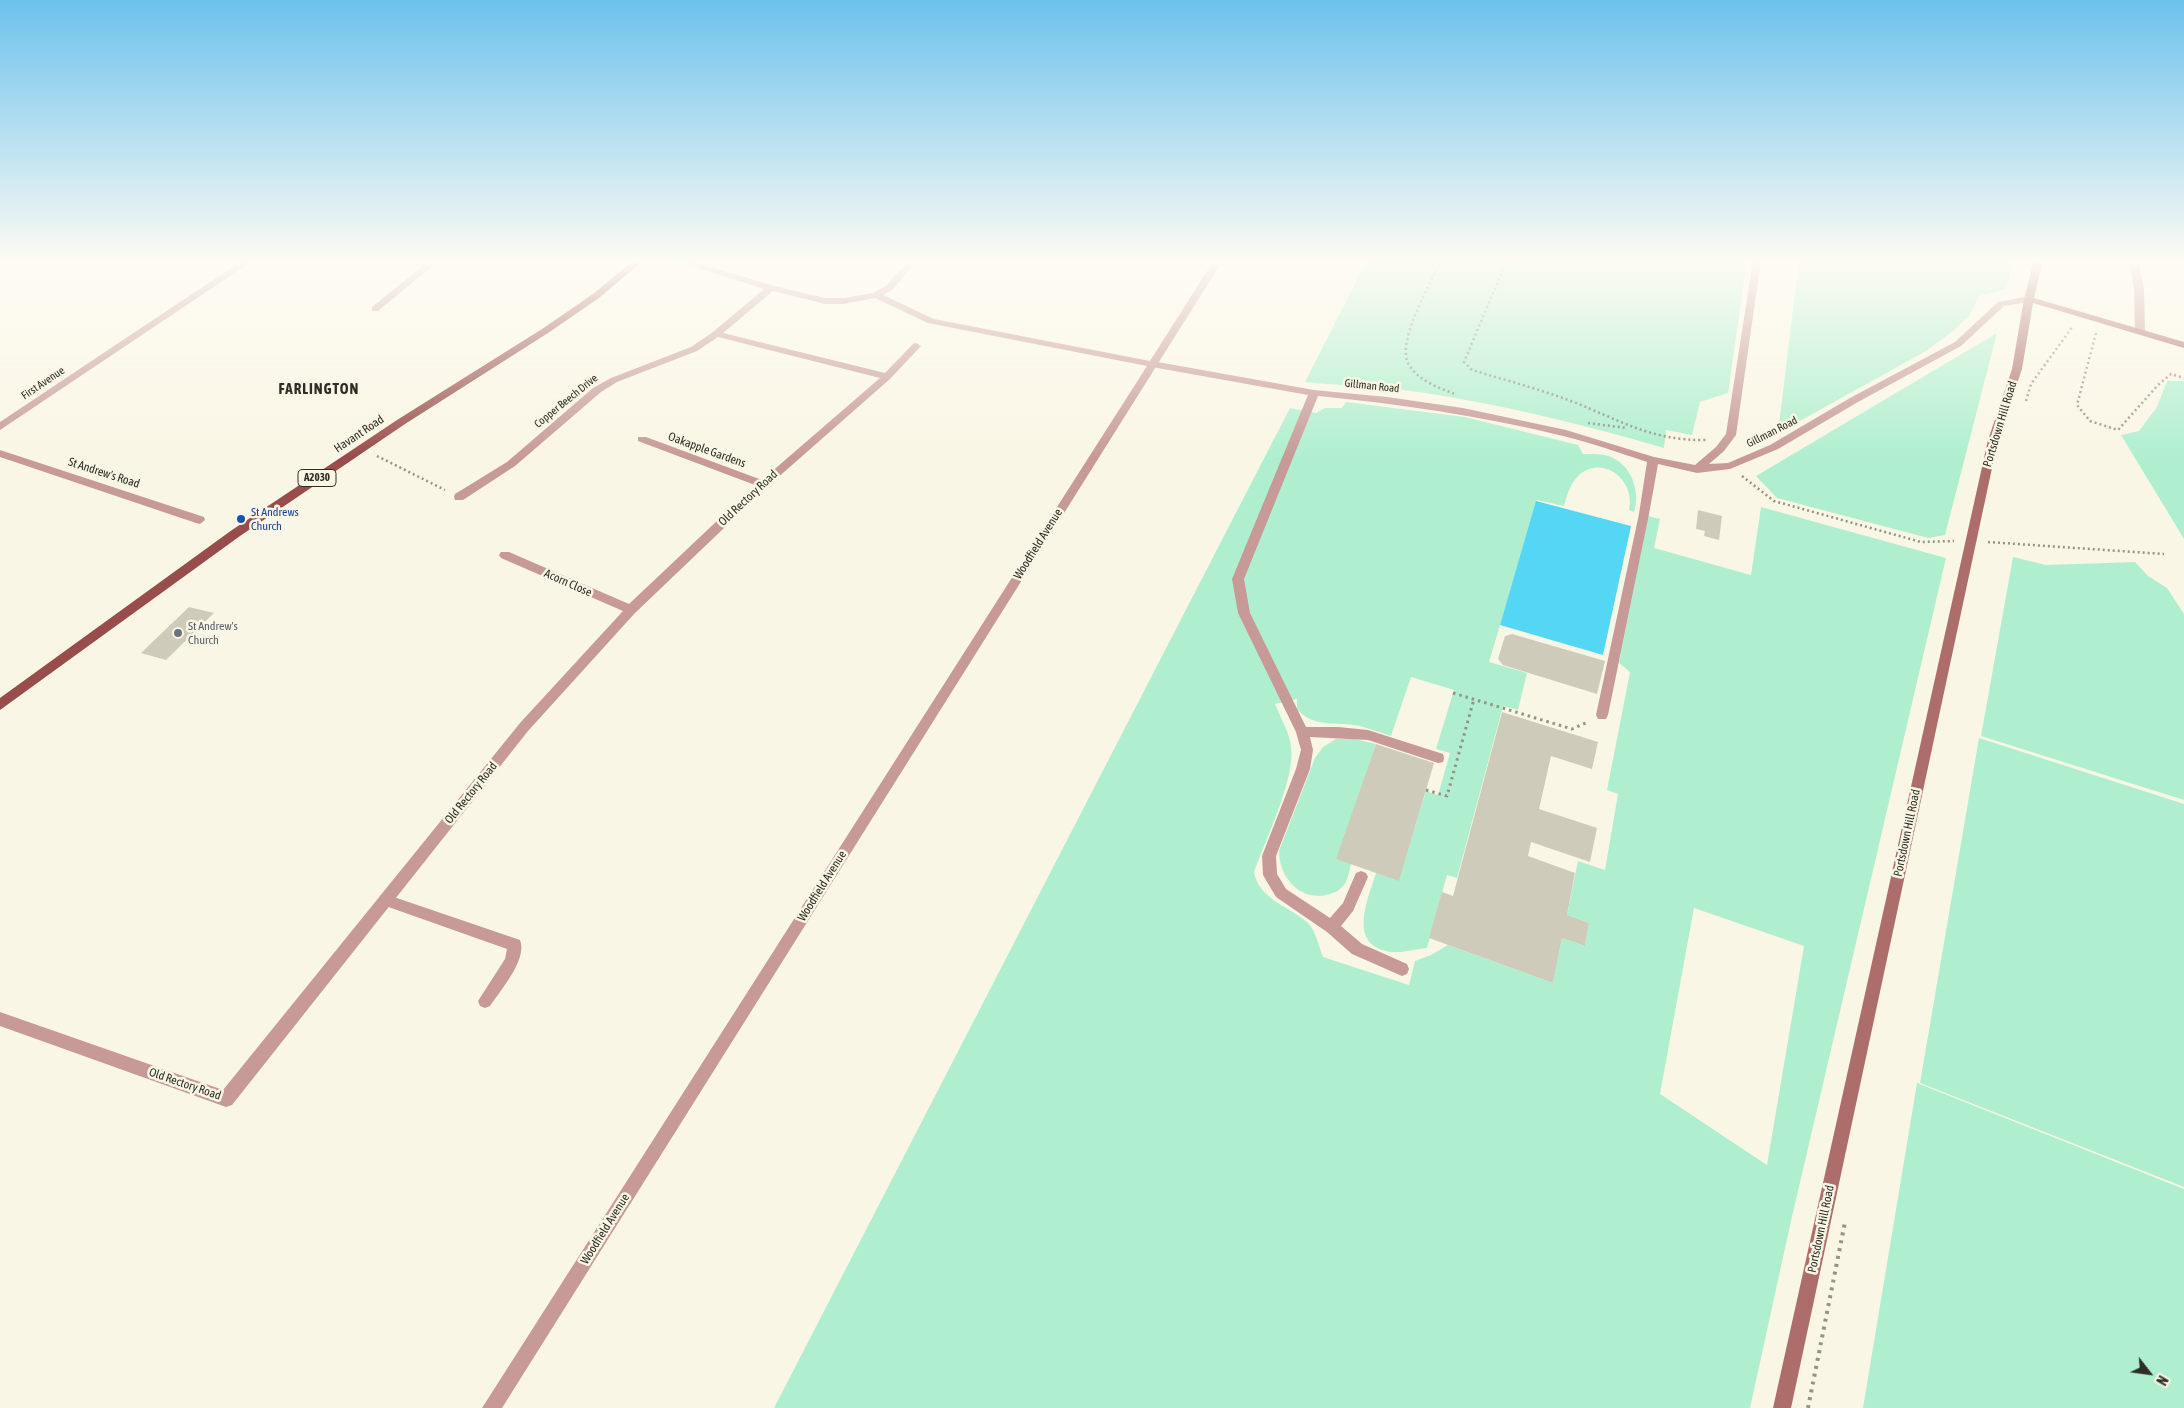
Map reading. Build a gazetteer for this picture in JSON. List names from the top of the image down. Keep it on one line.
{"streets":{"main road":["Portsdown Hill Road","Havant Road","A2030"],"street":["First Avenue","Gillman Road","Copper Beech Drive","Oakapple Gardens","St Andrew's Road","Old Rectory Road","Woodfield Avenue","Acorn Close"]},"crossings":[["Gillman Road","Woodfield Avenue"],["Oakapple Gardens","Old Rectory Road"],["Old Rectory Road","Acorn Close"]],"districts":["FARLINGTON"],"places":["St Andrews Church","St Andrew's Church"],"north":"bottom right"}
